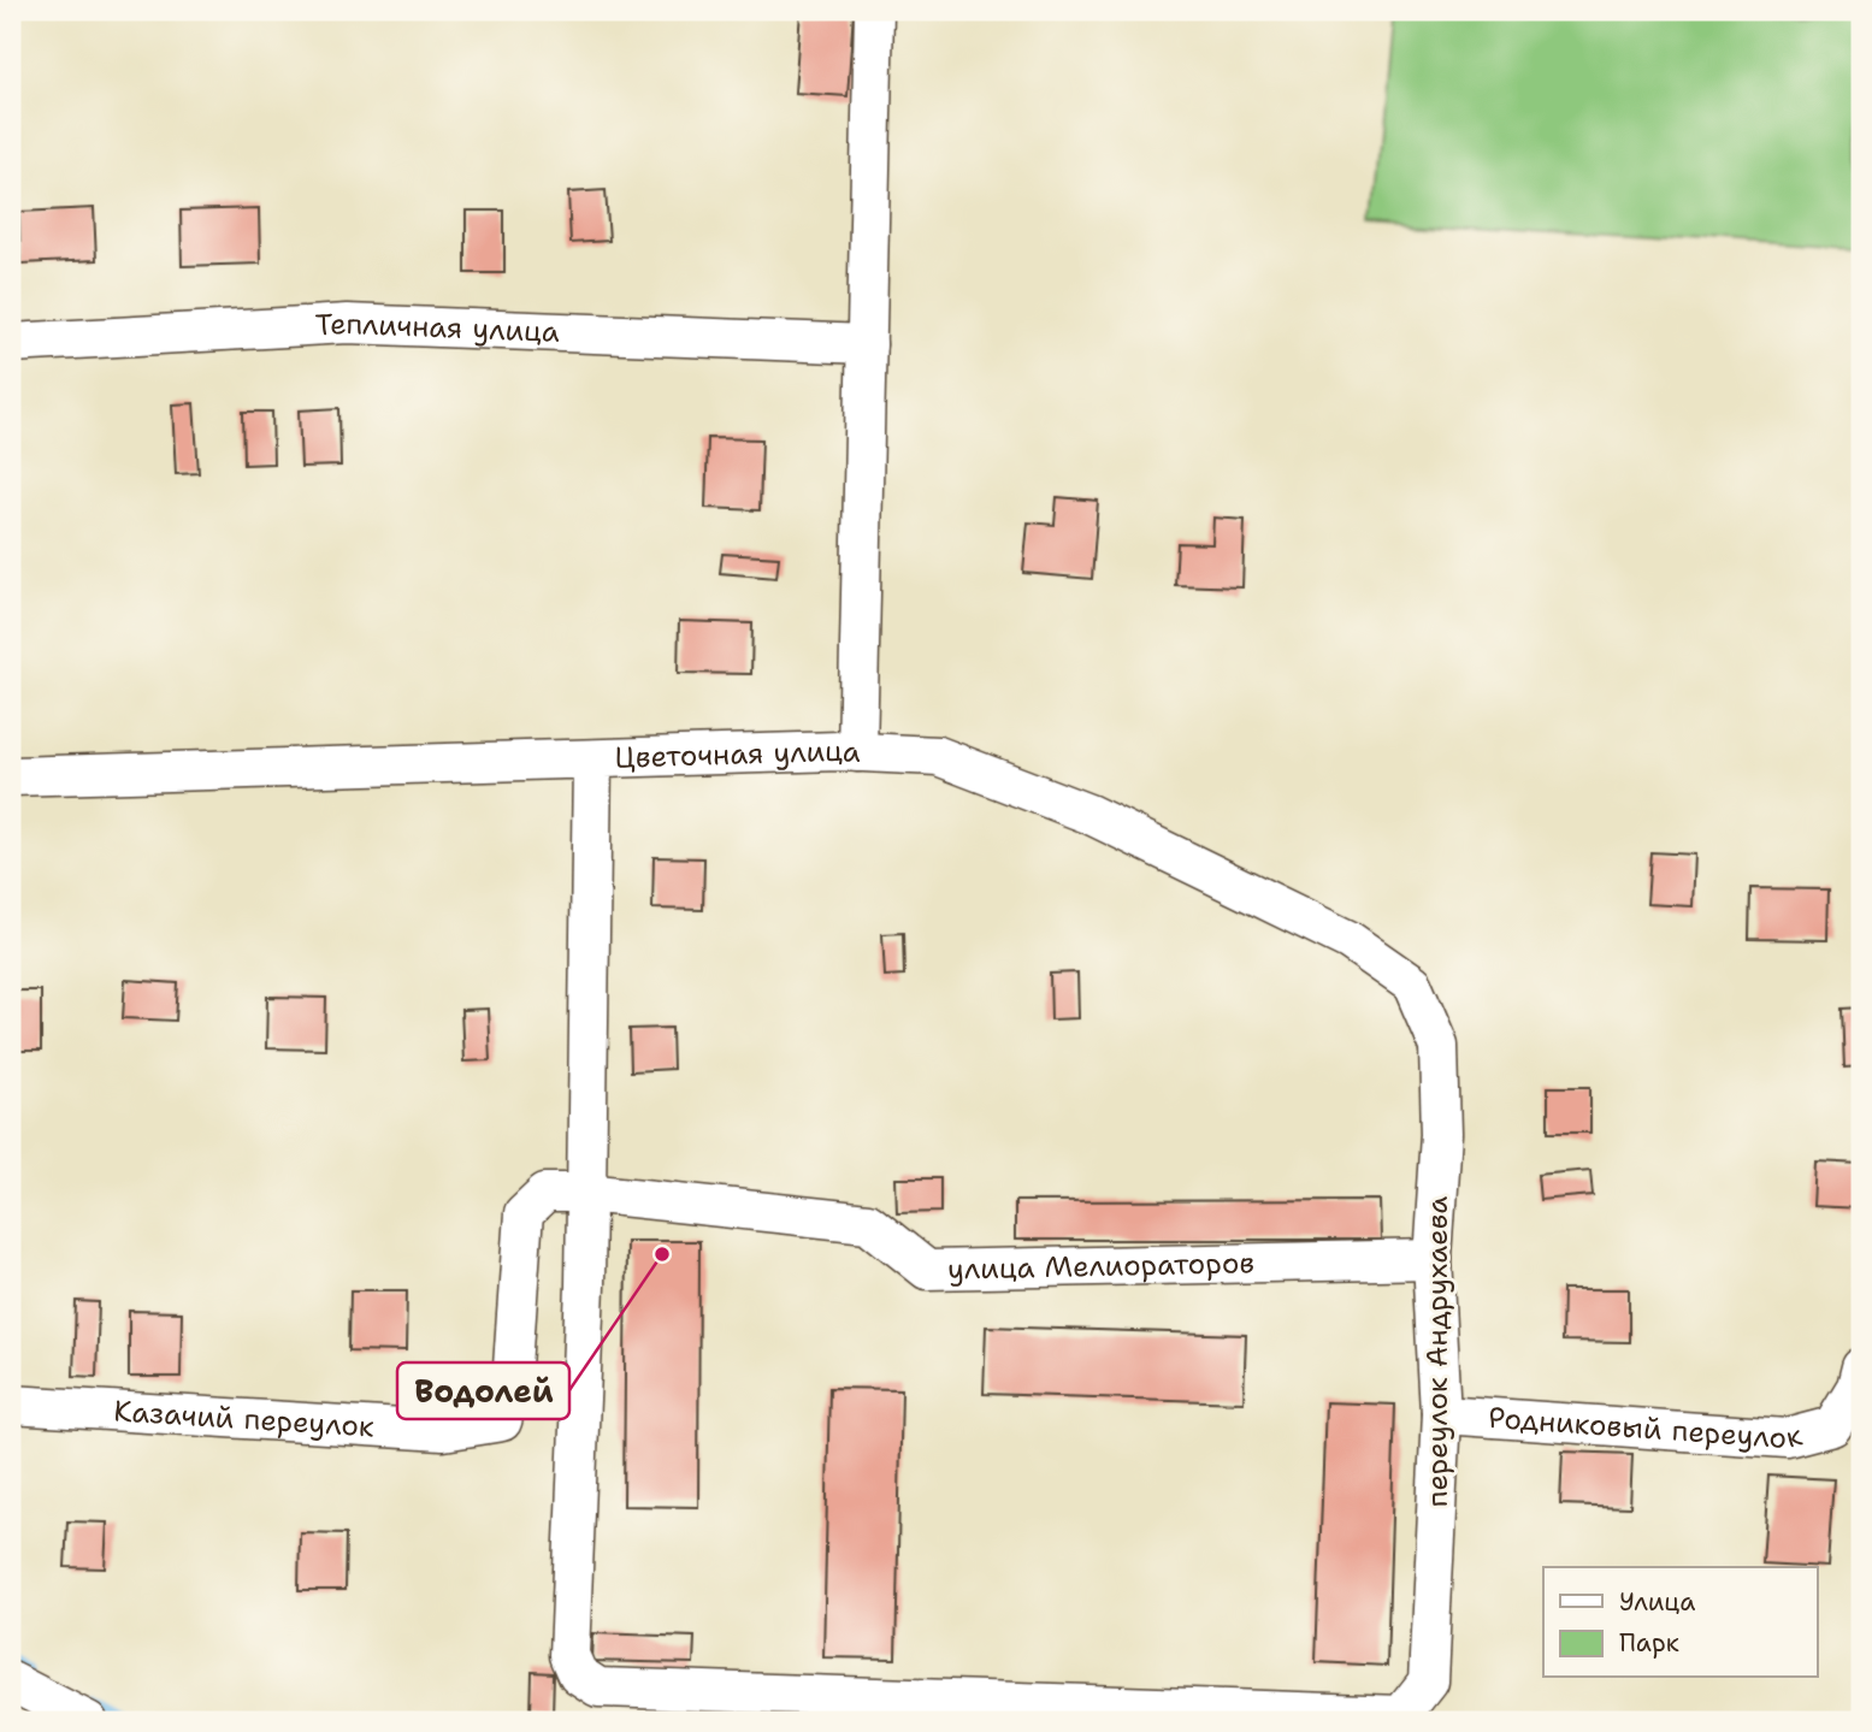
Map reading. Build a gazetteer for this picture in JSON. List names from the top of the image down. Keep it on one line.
{"streets":{"street":["Тепличная улица","Цветочная улица","улица Мелиораторов","переулок Андрухаева","Казачий переулок","Родниковый переулок"]},"crossings":[["Цветочная улица","переулок Андрухаева"],["улица Мелиораторов","переулок Андрухаева"],["улица Мелиораторов","Казачий переулок"],["переулок Андрухаева","Казачий переулок"],["переулок Андрухаева","Родниковый переулок"]],"places":["Водолей"],"legend":["Улица","Парк"]}
